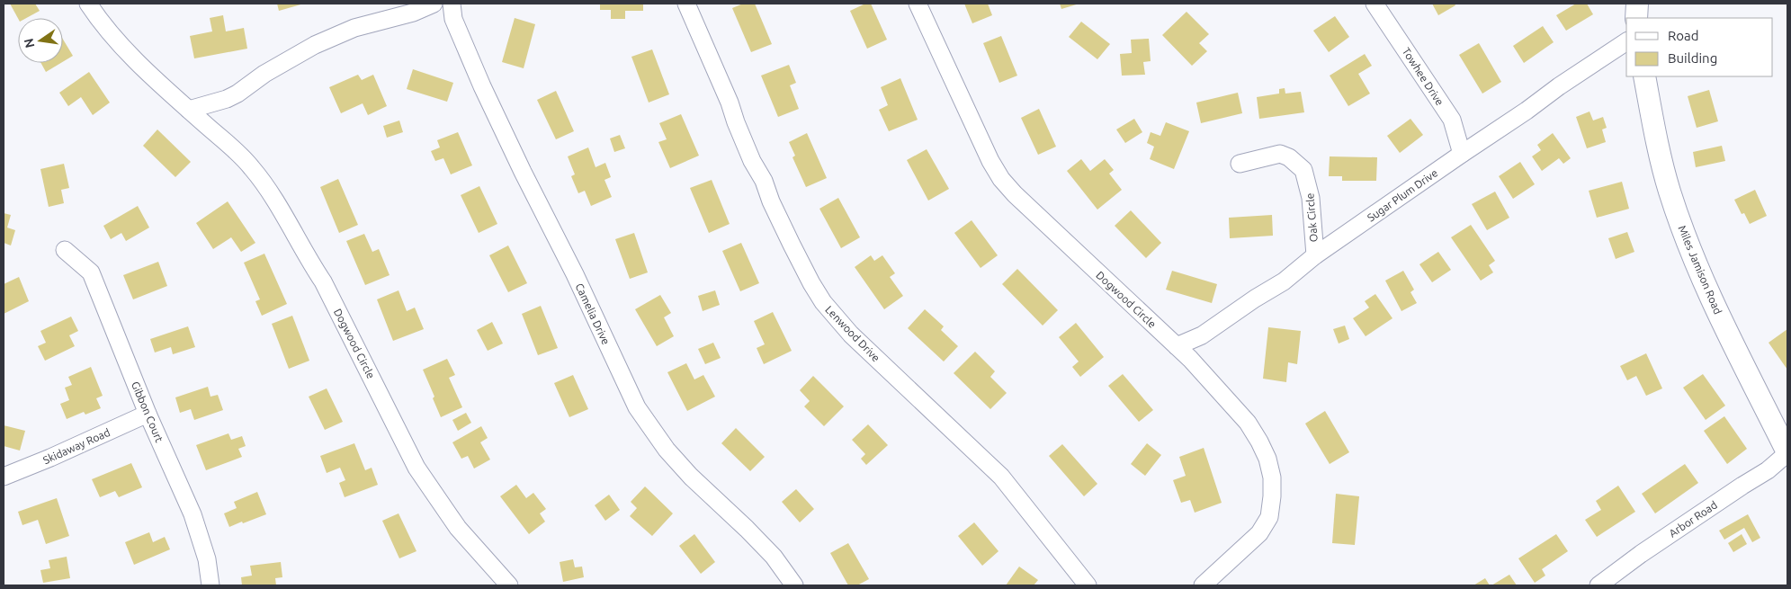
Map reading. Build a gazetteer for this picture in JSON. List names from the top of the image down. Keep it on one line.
{"streets":{"main road":["Miles Jamison Road"],"street":["Towhee Drive","Sugar Plum Drive","Oak Circle","Dogwood Circle","Camelia Drive","Lenwood Drive","Gibbon Court","Skidaway Road","Arbor Road"]},"crossings":[["Towhee Drive","Sugar Plum Drive"],["Sugar Plum Drive","Oak Circle"],["Sugar Plum Drive","Dogwood Circle"],["Miles Jamison Road","Arbor Road"],["Gibbon Court","Skidaway Road"]],"legend":["Road","Building"],"north":"left"}
